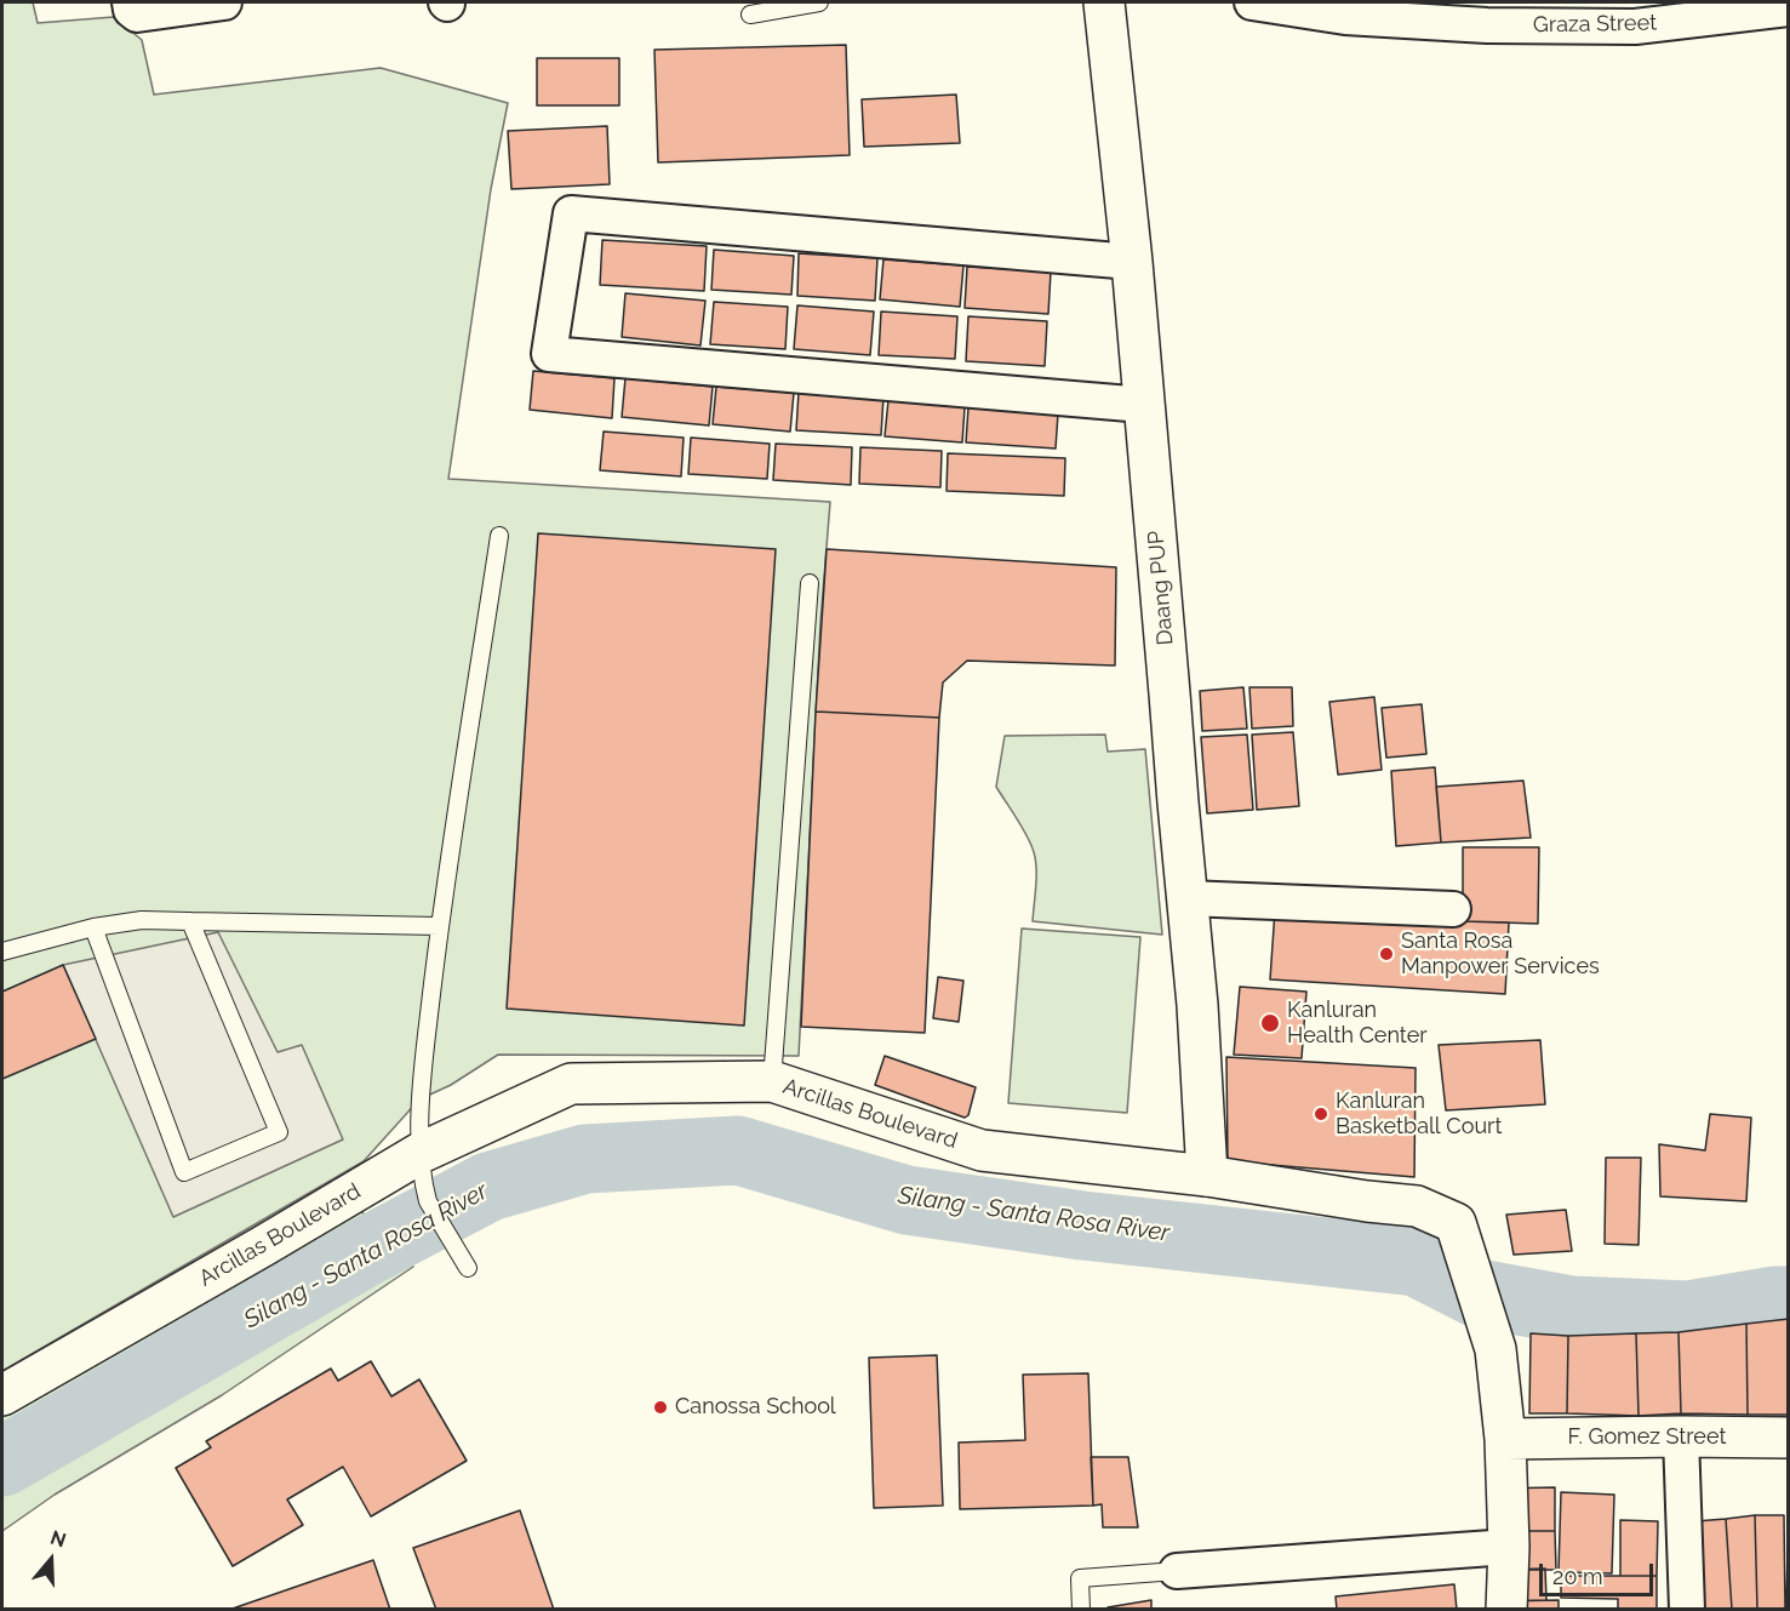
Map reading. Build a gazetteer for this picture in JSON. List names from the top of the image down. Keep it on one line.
{"streets":{"main road":["Daang PUP","Arcillas Boulevard","F. Gomez Street"],"street":["Graza Street"]},"crossings":[["Daang PUP","Arcillas Boulevard"],["Arcillas Boulevard","F. Gomez Street"]],"water":["Silang - Santa Rosa River"],"places":["Santa Rosa Manpower Services","Kanluran Health Center","Kanluran Basketball Court","Canossa School"],"scale_bar":"20 m","north":"top"}
